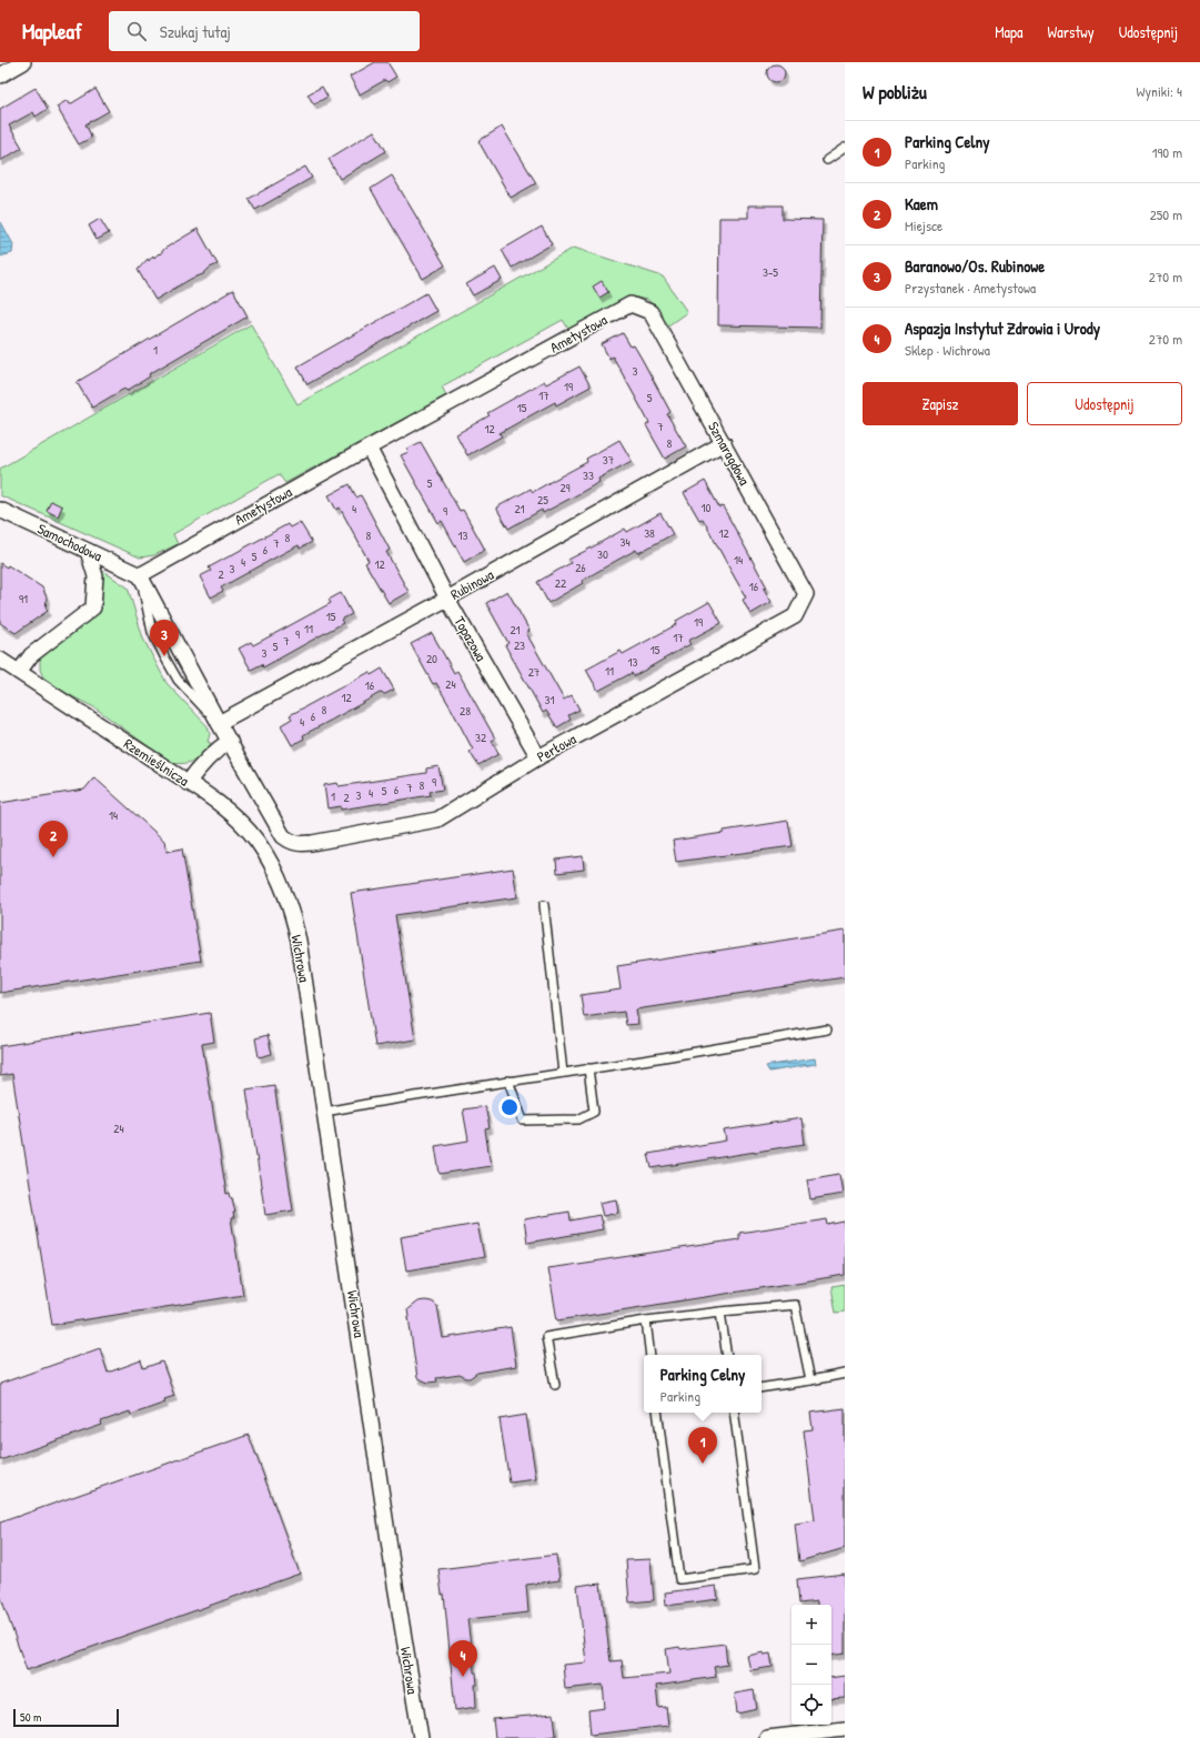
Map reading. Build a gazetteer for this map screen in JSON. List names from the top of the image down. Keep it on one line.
{"streets":{"street":["Ametystowa","Szmaragdowa","Samochodowa","Rubinowa","Topazowa","Perłowa","Rzemieślnicza","Wichrowa"]},"crossings":[["Ametystowa","Szmaragdowa"],["Ametystowa","Samochodowa"],["Ametystowa","Topazowa"],["Szmaragdowa","Rubinowa"],["Szmaragdowa","Perłowa"],["Rubinowa","Topazowa"],["Topazowa","Perłowa"],["Rzemieślnicza","Wichrowa"]],"house_numbers":["3-5","1","3","19","17","5","15","7","12","8","37","33","5","29","25","10","4","21","9","38","12","8","13","8","34","7","6","30","5","14","4","12","26","3","2","22","16","91","15","19","11","21","9","17","7","23","5","15","3","20","13","11","27","24","16","12","31","8","28","6","4","32","9","8","7","6","5","4","3","1","2","14","24"],"scale_bar":"50 m","page":{"header":"Mapleaf","search":"Szukaj tutaj","nav":["Mapa","Warstwy","Udostępnij"],"heading":["W pobliżu","Wyniki: 4"],"list":[{"mark":"1","name":"Parking Celny","note":"Parking","value":"190 m"},{"mark":"2","name":"Kaem","note":"Miejsce","value":"250 m"},{"mark":"3","name":"Baranowo/Os. Rubinowe","note":"Przystanek · Ametystowa","value":"270 m"},{"mark":"4","name":"Aspazja Instytut Zdrowia i Urody","note":"Sklep · Wichrowa","value":"270 m"}],"buttons":["Zapisz","Udostępnij"],"pins":["3","2","1","4"],"popup":["Parking Celny","Parking"],"map_buttons":["+","−"],"scale":"50 m"}}
